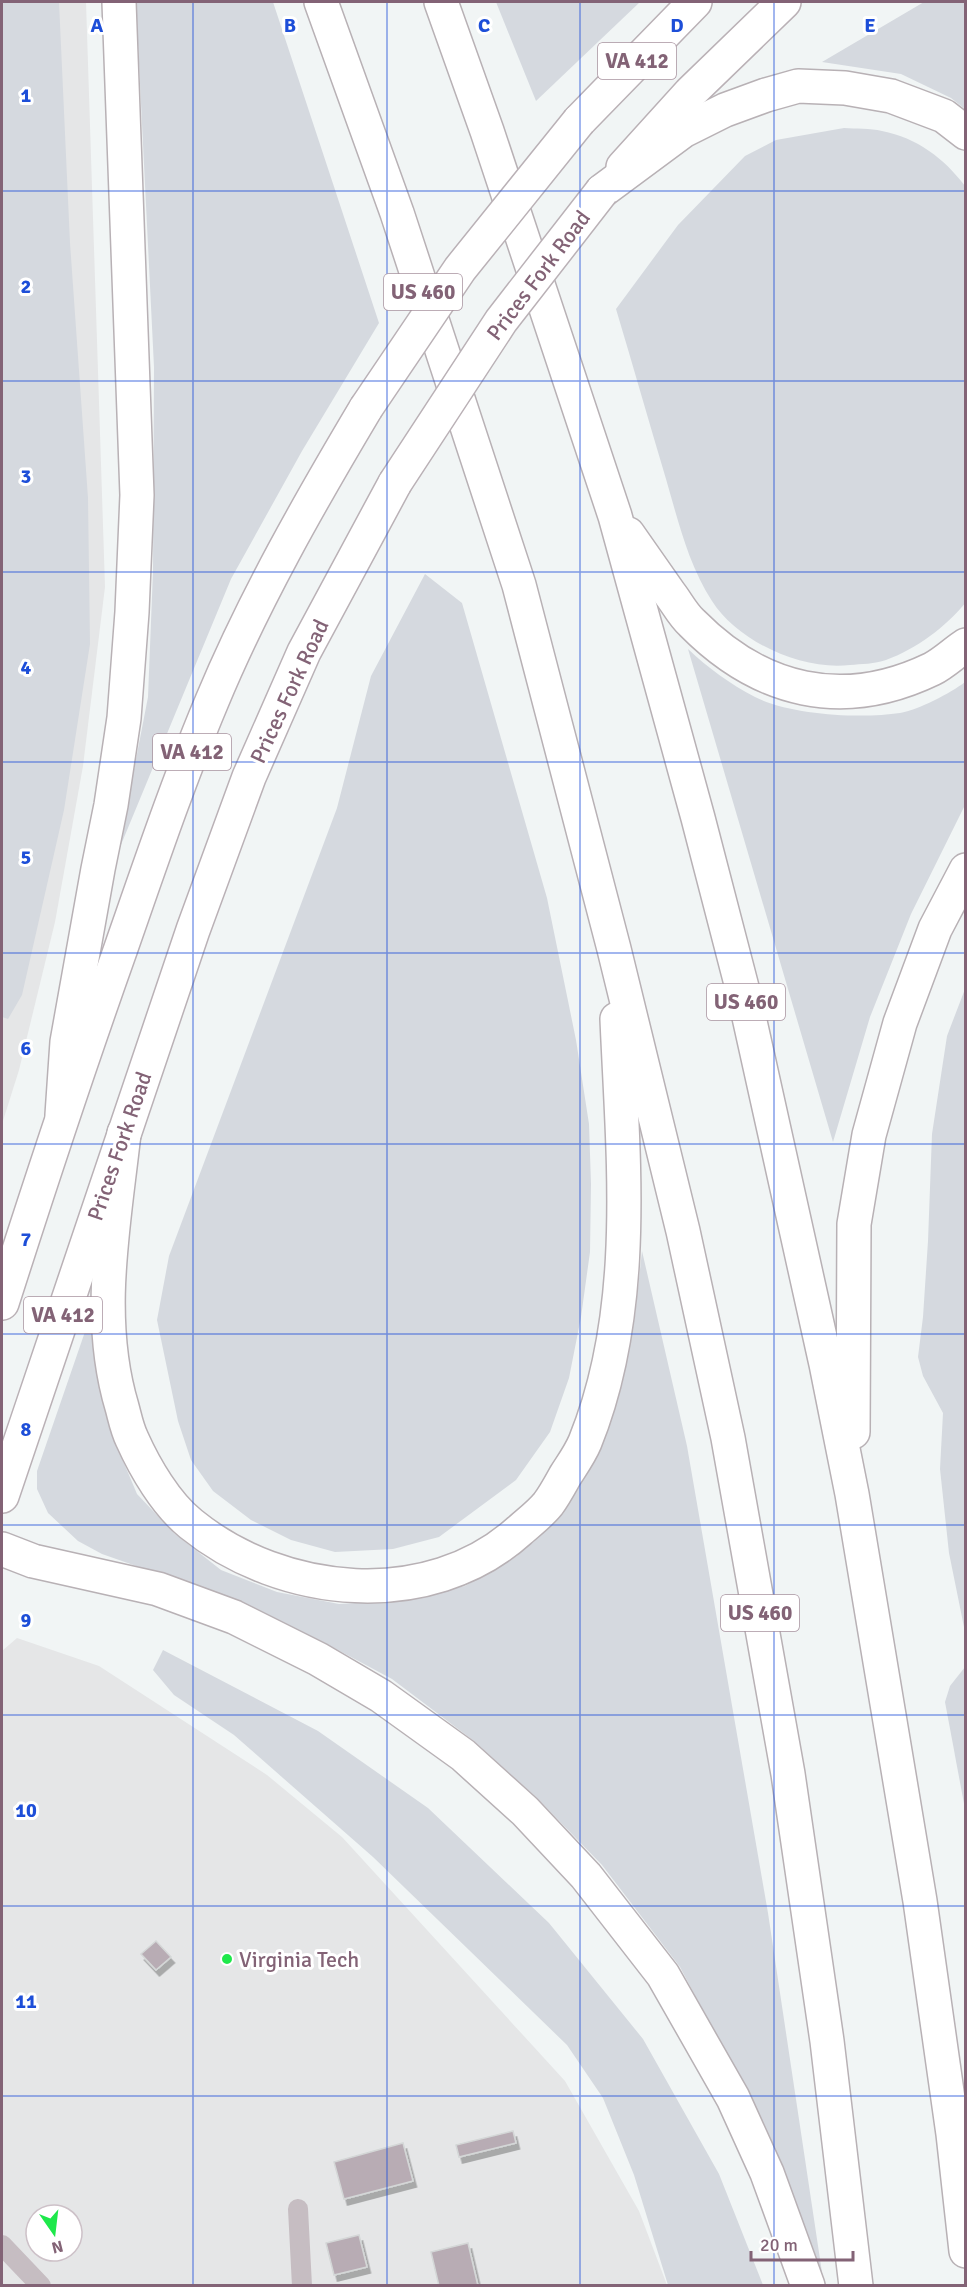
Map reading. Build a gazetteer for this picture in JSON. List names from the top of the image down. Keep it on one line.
{"streets":{"main road":["VA 412","Prices Fork Road","US 460"]},"places":["Virginia Tech"],"scale_bar":"20 m","north":"bottom","grid":{"columns":["A","B","C","D","E"],"rows":["1","2","3","4","5","6","7","8","9","10","11"]}}
